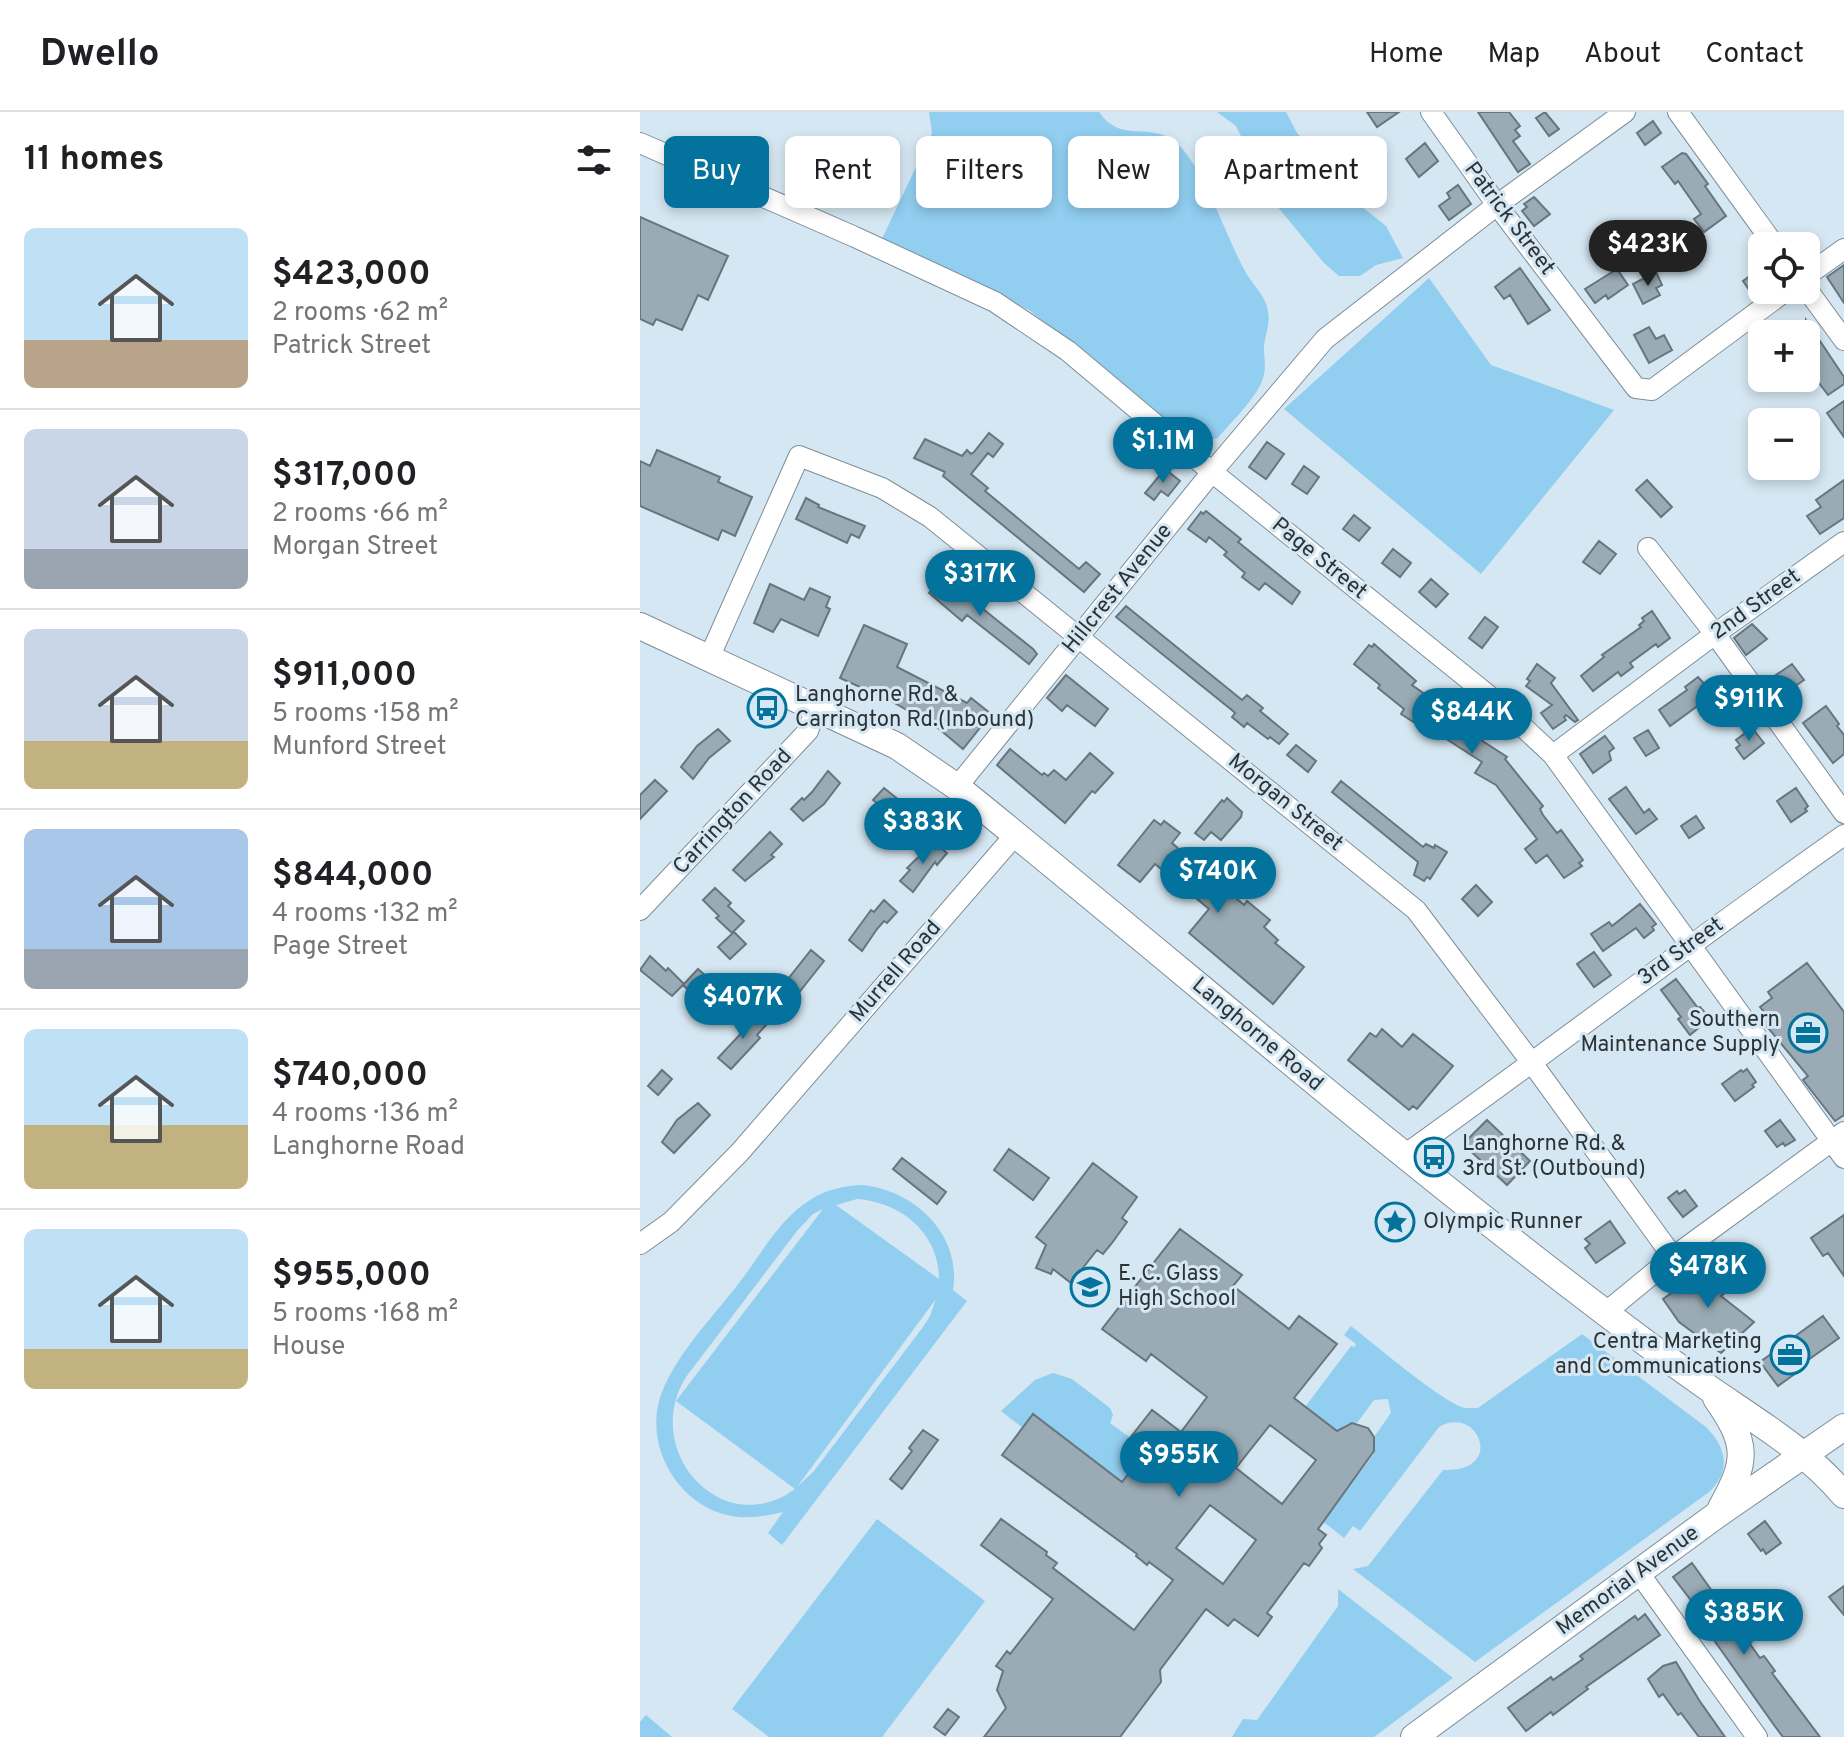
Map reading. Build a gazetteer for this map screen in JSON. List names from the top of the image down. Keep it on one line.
{"streets":{"main road":["Langhorne Road","Memorial Avenue"],"street":["Patrick Street","Page Street","Hillcrest Avenue","2nd Street","Morgan Street","Carrington Road","3rd Street","Murrell Road"]},"crossings":[["Patrick Street","Hillcrest Avenue"],["Page Street","Hillcrest Avenue"],["Page Street","2nd Street"],["Page Street","3rd Street"],["Hillcrest Avenue","Morgan Street"],["Hillcrest Avenue","Langhorne Road"],["Morgan Street","3rd Street"],["Morgan Street","Langhorne Road"],["Carrington Road","Langhorne Road"],["3rd Street","Langhorne Road"],["Murrell Road","Langhorne Road"],["Langhorne Road","Memorial Avenue"]],"places":{"bus stop":["Langhorne Rd. & Carrington Rd.(Inbound)","Langhorne Rd. & 3rd St. (Outbound)"],"office":["Southern Maintenance Supply","Centra Marketing and Communications"],"place":["Olympic Runner"],"school or university":["E. C. Glass High School"]},"page":{"header":"Dwello","nav":["Home","Map","About","Contact"],"heading":"11 homes","chip":["Buy","Rent","Filters","New","Apartment"],"list":[{"name":"$423,000","note":"2 rooms · 62 m² · Patrick Street"},{"name":"$317,000","note":"2 rooms · 66 m² · Morgan Street"},{"name":"$911,000","note":"5 rooms · 158 m² · Munford Street"},{"name":"$844,000","note":"4 rooms · 132 m² · Page Street"},{"name":"$740,000","note":"4 rooms · 136 m² · Langhorne Road"},{"name":"$955,000","note":"5 rooms · 168 m² · House"}],"price":["$423K","$1.1M","$317K","$911K","$844K","$383K","$740K","$407K","$478K","$955K","$385K"],"map_buttons":["+","−"]}}
